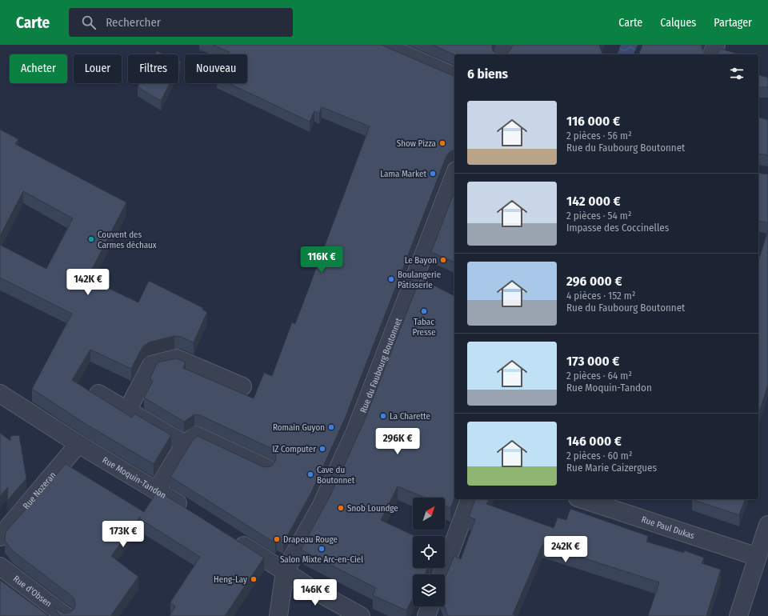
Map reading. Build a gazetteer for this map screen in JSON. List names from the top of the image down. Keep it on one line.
{"streets":{"street":["Rue du Faubourg Boutonnet","Rue Moquin-Tandon","Rue Nozeran","Rue Paul Dukas","Rue d'Obsen"]},"crossings":[["Rue Moquin-Tandon","Rue Nozeran"]],"places":["Show Pizza","Lama Market","Couvent des Carmes déchaux","Le Bayon","Boulangerie Pâtisserie","Tabac Presse","La Charette","Romain Guyon","IZ Computer","Cave du Boutonnet","Snob Loundge","Drapeau Rouge","Salon Mixte Arc-en-Ciel","Heng-Lay"],"north":"top right","page":{"header":"Carte","search":"Rechercher","nav":["Carte","Calques","Partager"],"chip":["Acheter","Louer","Filtres","Nouveau"],"heading":"6 biens","list":[{"name":"116 000 €","note":"2 pièces · 56 m² · Rue du Faubourg Boutonnet"},{"name":"142 000 €","note":"2 pièces · 54 m² · Impasse des Coccinelles"},{"name":"296 000 €","note":"4 pièces · 152 m² · Rue du Faubourg Boutonnet"},{"name":"173 000 €","note":"2 pièces · 64 m² · Rue Moquin-Tandon"},{"name":"146 000 €","note":"2 pièces · 60 m² · Rue Marie Caizergues"}],"price":["116K €","142K €","296K €","173K €","242K €","146K €"]}}
